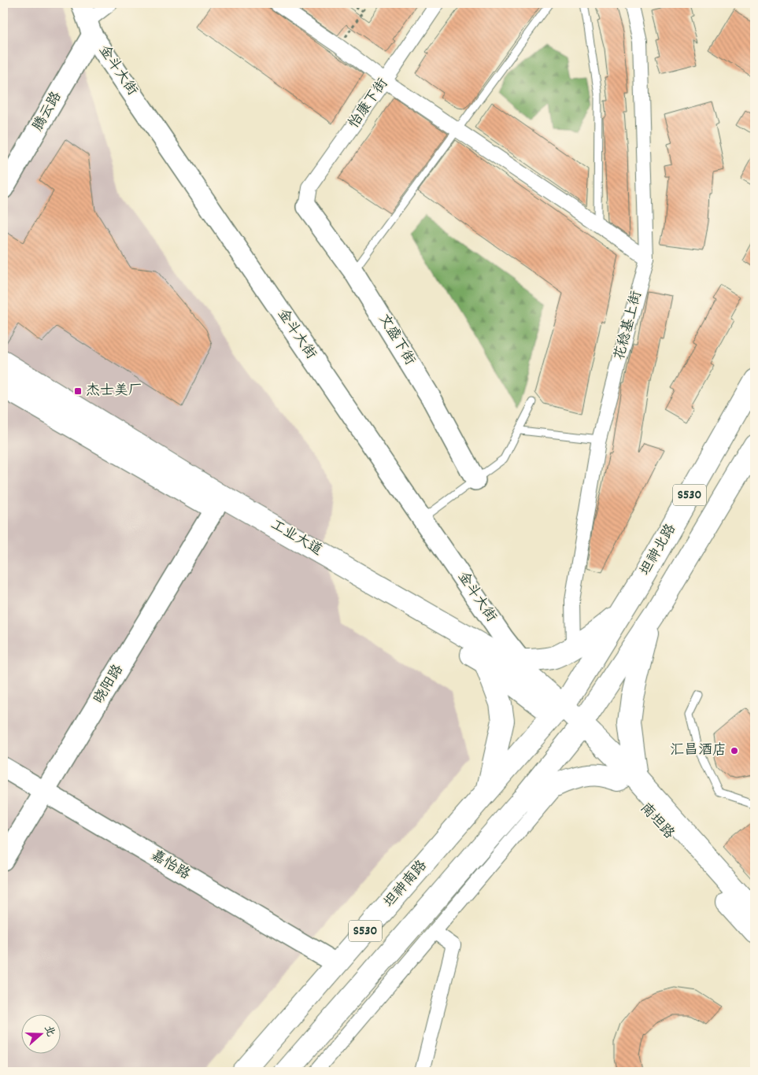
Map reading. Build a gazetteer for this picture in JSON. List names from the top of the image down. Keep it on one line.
{"streets":{"main road":["S530","工业大道","坦神北路","南坦路","坦神南路"],"street":["金斗大街","怡康下街","腾云路","花稔基上街","文盛下街","晓阳路","嘉怡路"]},"crossings":[["金斗大街","腾云路"],["金斗大街","工业大道"],["怡康下街","文盛下街"],["S530","坦神北路"],["S530","南坦路"],["工业大道","坦神北路"],["工业大道","晓阳路"],["工业大道","南坦路"],["工业大道","坦神南路"],["坦神北路","南坦路"],["坦神北路","坦神南路"],["晓阳路","嘉怡路"],["南坦路","坦神南路"],["嘉怡路","坦神南路"]],"places":{"transit":["杰士美厂"],"other":["汇昌酒店"]},"north":"right"}
